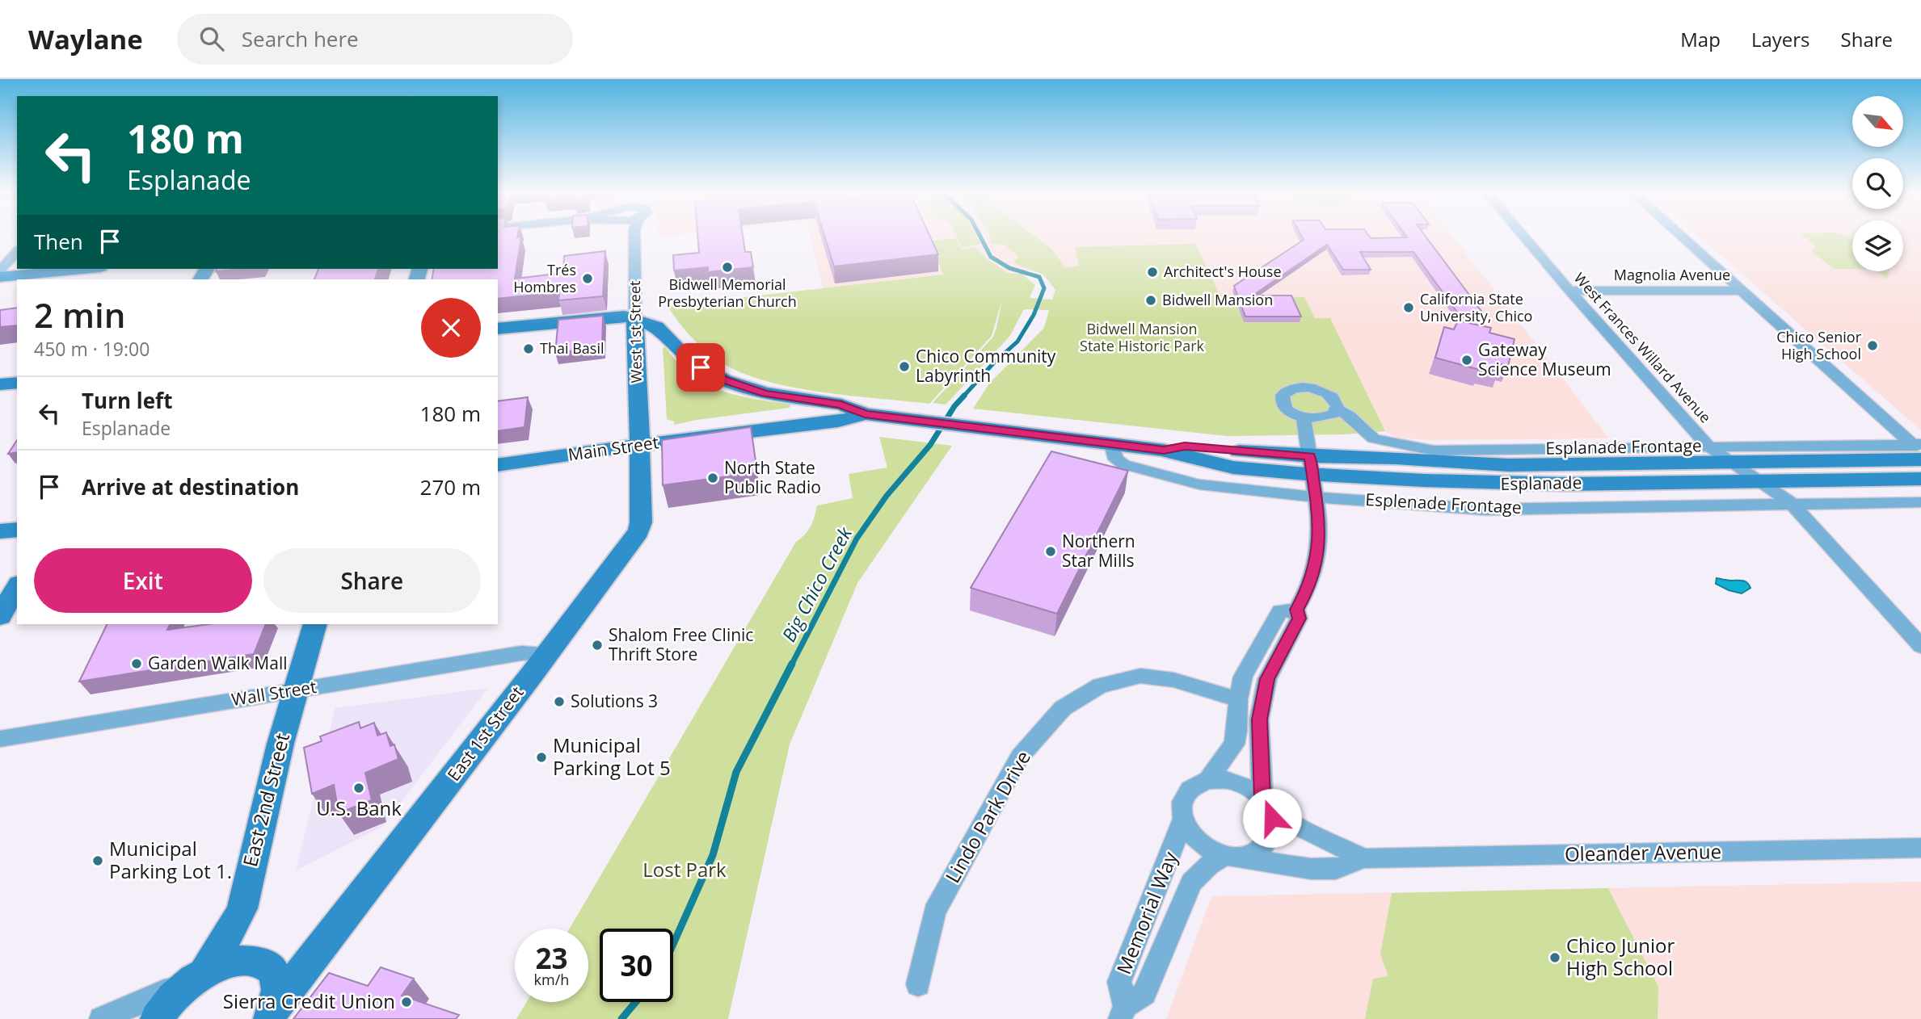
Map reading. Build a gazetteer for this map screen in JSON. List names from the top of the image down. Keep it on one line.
{"streets":{"main road":["West 1st Street","Main Street","Esplanade","East 1st Street","East 2nd Street"],"street":["Magnolia Avenue","West Frances Willard Avenue","Esplanade Frontage","Esplenade Frontage","Wall Street","Lindo Park Drive","Oleander Avenue","Memorial Way"]},"crossings":[["Magnolia Avenue","West Frances Willard Avenue"],["West 1st Street","Main Street"],["West 1st Street","Esplanade"],["West 1st Street","East 1st Street"],["West Frances Willard Avenue","Esplanade Frontage"],["West Frances Willard Avenue","Esplanade"],["West Frances Willard Avenue","Esplenade Frontage"],["Esplanade Frontage","Esplanade"],["Main Street","Esplanade"],["Main Street","East 1st Street"],["Esplanade","Esplenade Frontage"],["Wall Street","East 1st Street"],["Wall Street","East 2nd Street"],["Oleander Avenue","Memorial Way"]],"water":["Big Chico Creek"],"parks":["Bidwell Mansion State Historic Park","Lost Park"],"places":["Bidwell Memorial Presbyterian Church","Architect's House","Trés Hombres","Bidwell Mansion","California State University, Chico","Chico Senior High School","Thai Basil","Gateway Science Museum","Chico Community Labyrinth","North State Public Radio","Northern Star Mills","Shalom Free Clinic Thrift Store","Garden Walk Mall","Solutions 3","Municipal Parking Lot 5","U.S. Bank","Municipal Parking Lot 1.","Chico Junior High School","Sierra Credit Union"],"north":"bottom right","page":{"header":"Waylane","search":"Search here","nav":["Map","Layers","Share"],"turn":["180 m","Esplanade"],"then":"Then","heading":["2 min","450 m · 19:00"],"list":[{"name":"Turn left","note":"Esplanade","value":"180 m"},{"name":"Arrive at destination","value":"270 m"}],"buttons":["Exit","Share"],"speed":"23 km/h","limit":"30"}}
